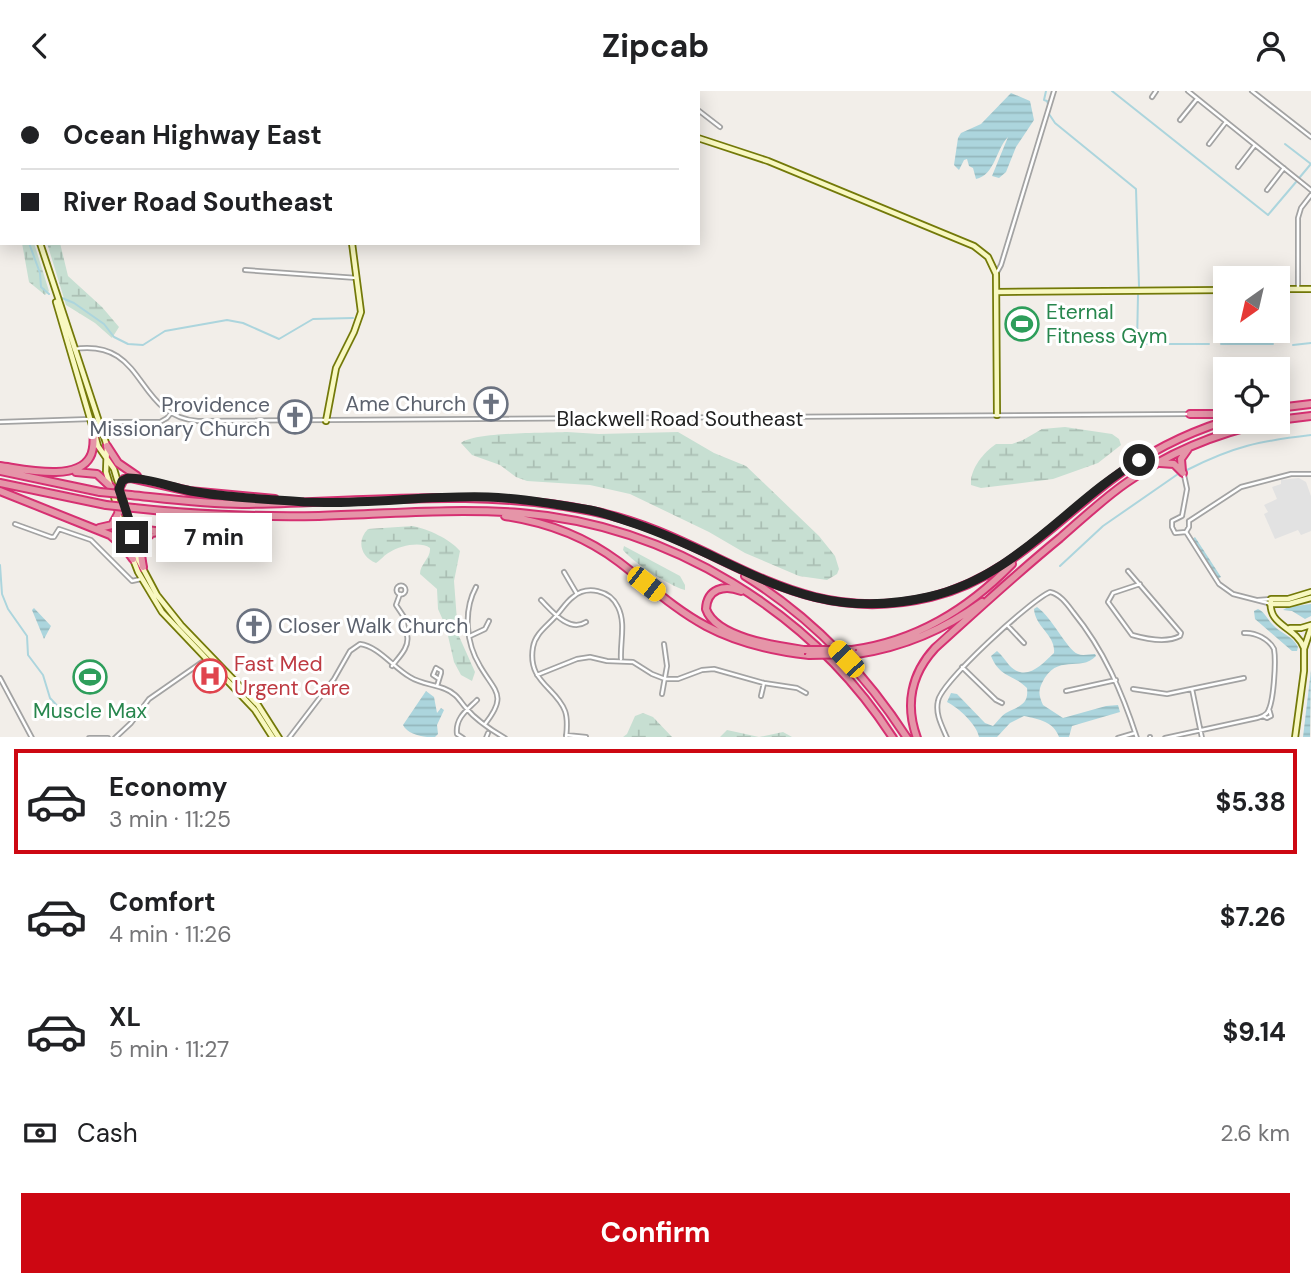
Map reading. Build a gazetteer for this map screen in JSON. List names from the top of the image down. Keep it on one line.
{"streets":{"street":["Blackwell Road Southeast"]},"places":{"sports":["Eternal Fitness Gym","Muscle Max"],"church":["Ame Church","Providence Missionary Church","Closer Walk Church"],"hospital":["Fast Med Urgent Care"]},"north":"bottom left","page":{"header":"Zipcab","banner":["Ocean Highway East","River Road Southeast"],"bubble":"7 min","list":[{"name":"Economy","note":"3 min · 11:25","value":"$5.38"},{"name":"Comfort","note":"4 min · 11:26","value":"$7.26"},{"name":"XL","note":"5 min · 11:27","value":"$9.14"}],"pay":["Cash","2.6 km"],"buttons":"Confirm"}}
